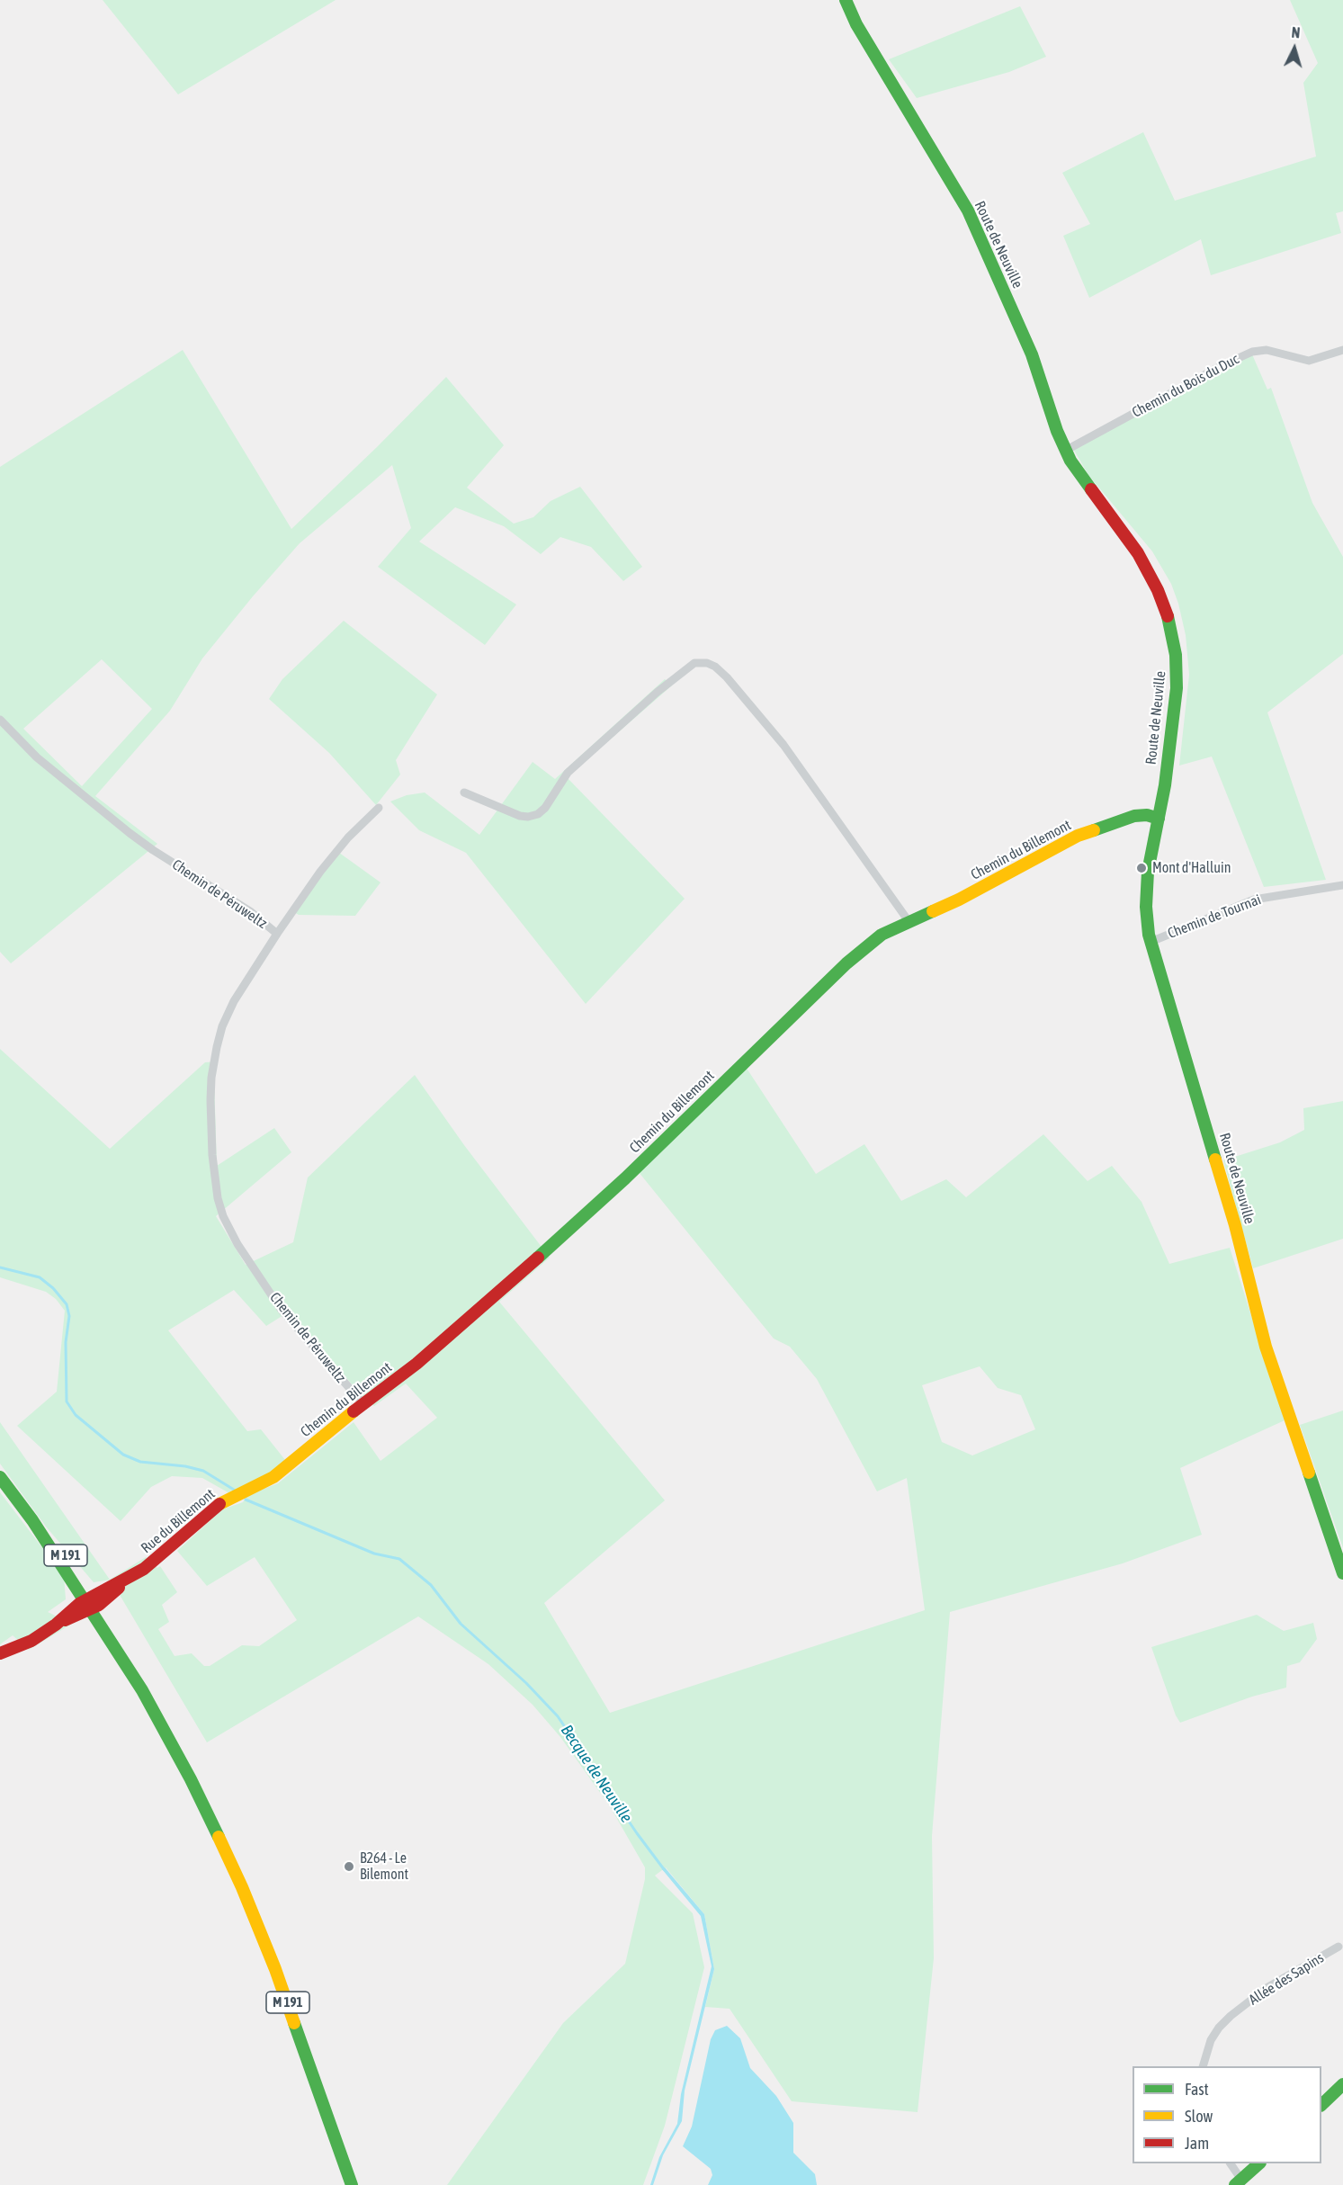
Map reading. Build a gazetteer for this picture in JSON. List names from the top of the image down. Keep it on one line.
{"streets":{"main road":["Route de Neuville","Chemin du Billemont","Rue du Billemont","M 191"],"street":["Chemin du Bois du Duc","Chemin de Péruweltz","Chemin de Tournai","Allée des Sapins"]},"crossings":[["Route de Neuville","Chemin du Bois du Duc"],["Route de Neuville","Chemin du Billemont"],["Route de Neuville","Chemin de Tournai"],["Chemin du Billemont","Chemin de Péruweltz"],["Chemin du Billemont","Rue du Billemont"],["Rue du Billemont","M 191"]],"water":["Becque de Neuville"],"places":["Mont d'Halluin","B264 - Le Bilemont"],"legend":["Fast","Slow","Jam"],"north":"top"}
